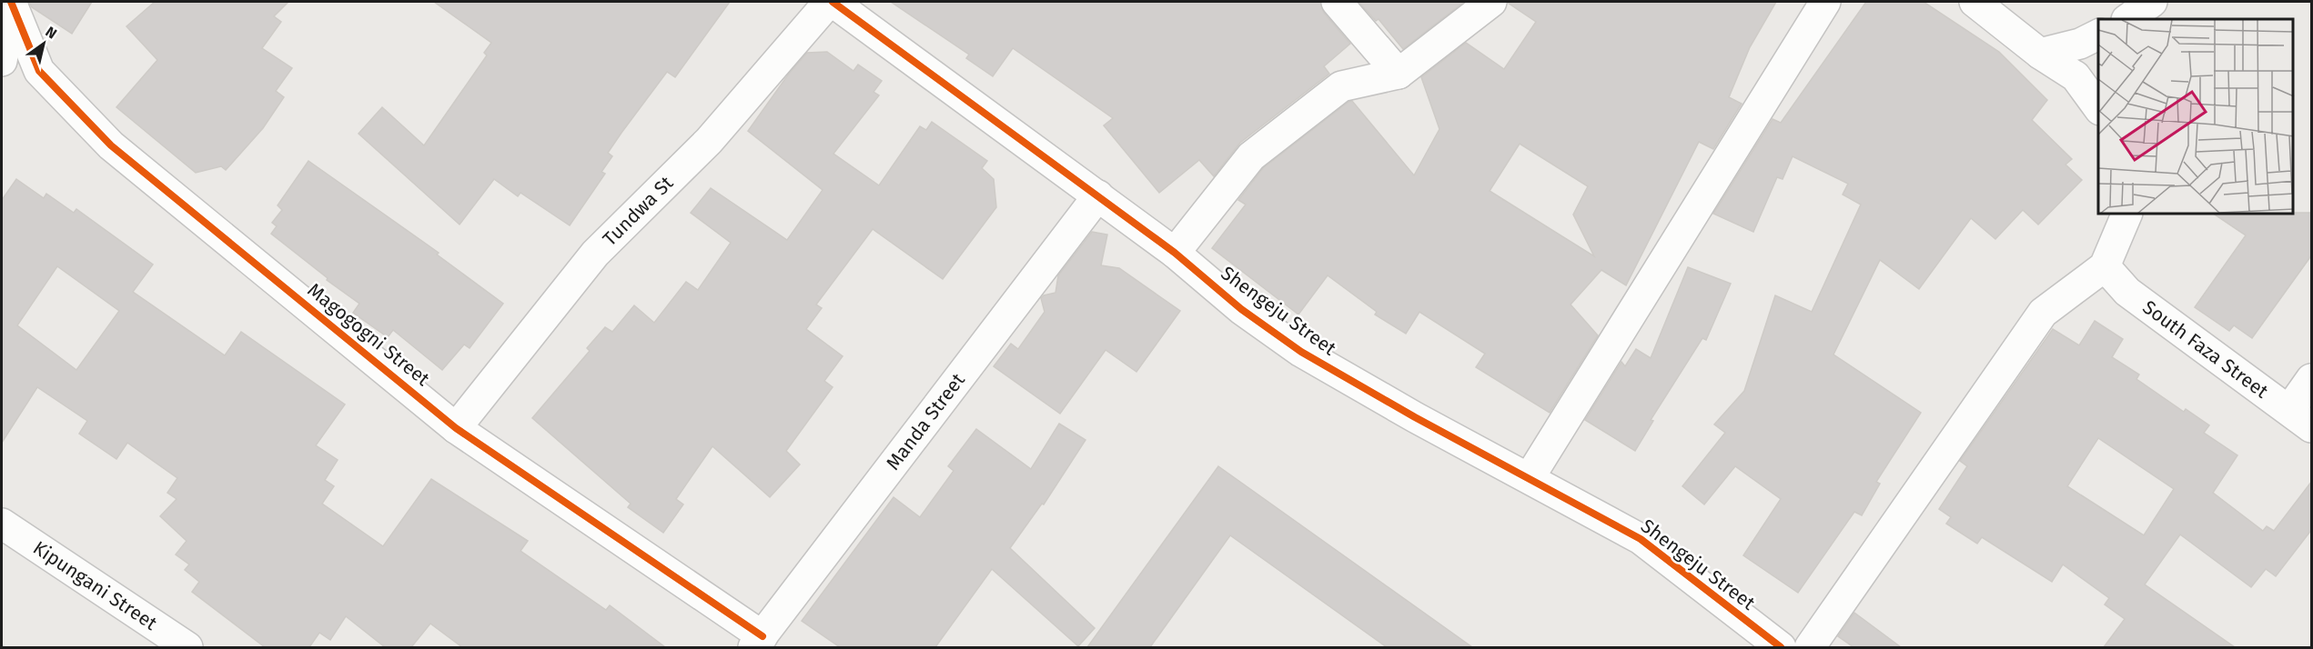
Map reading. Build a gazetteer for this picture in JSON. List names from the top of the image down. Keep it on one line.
{"streets":{"street":["Tundwa St","Shengeju Street","Magogogni Street","South Faza Street","Manda Street","Kipungani Street"]},"crossings":[["Tundwa St","Shengeju Street"],["Tundwa St","Magogogni Street"],["Shengeju Street","Manda Street"],["Magogogni Street","Manda Street"]],"north":"top right"}
